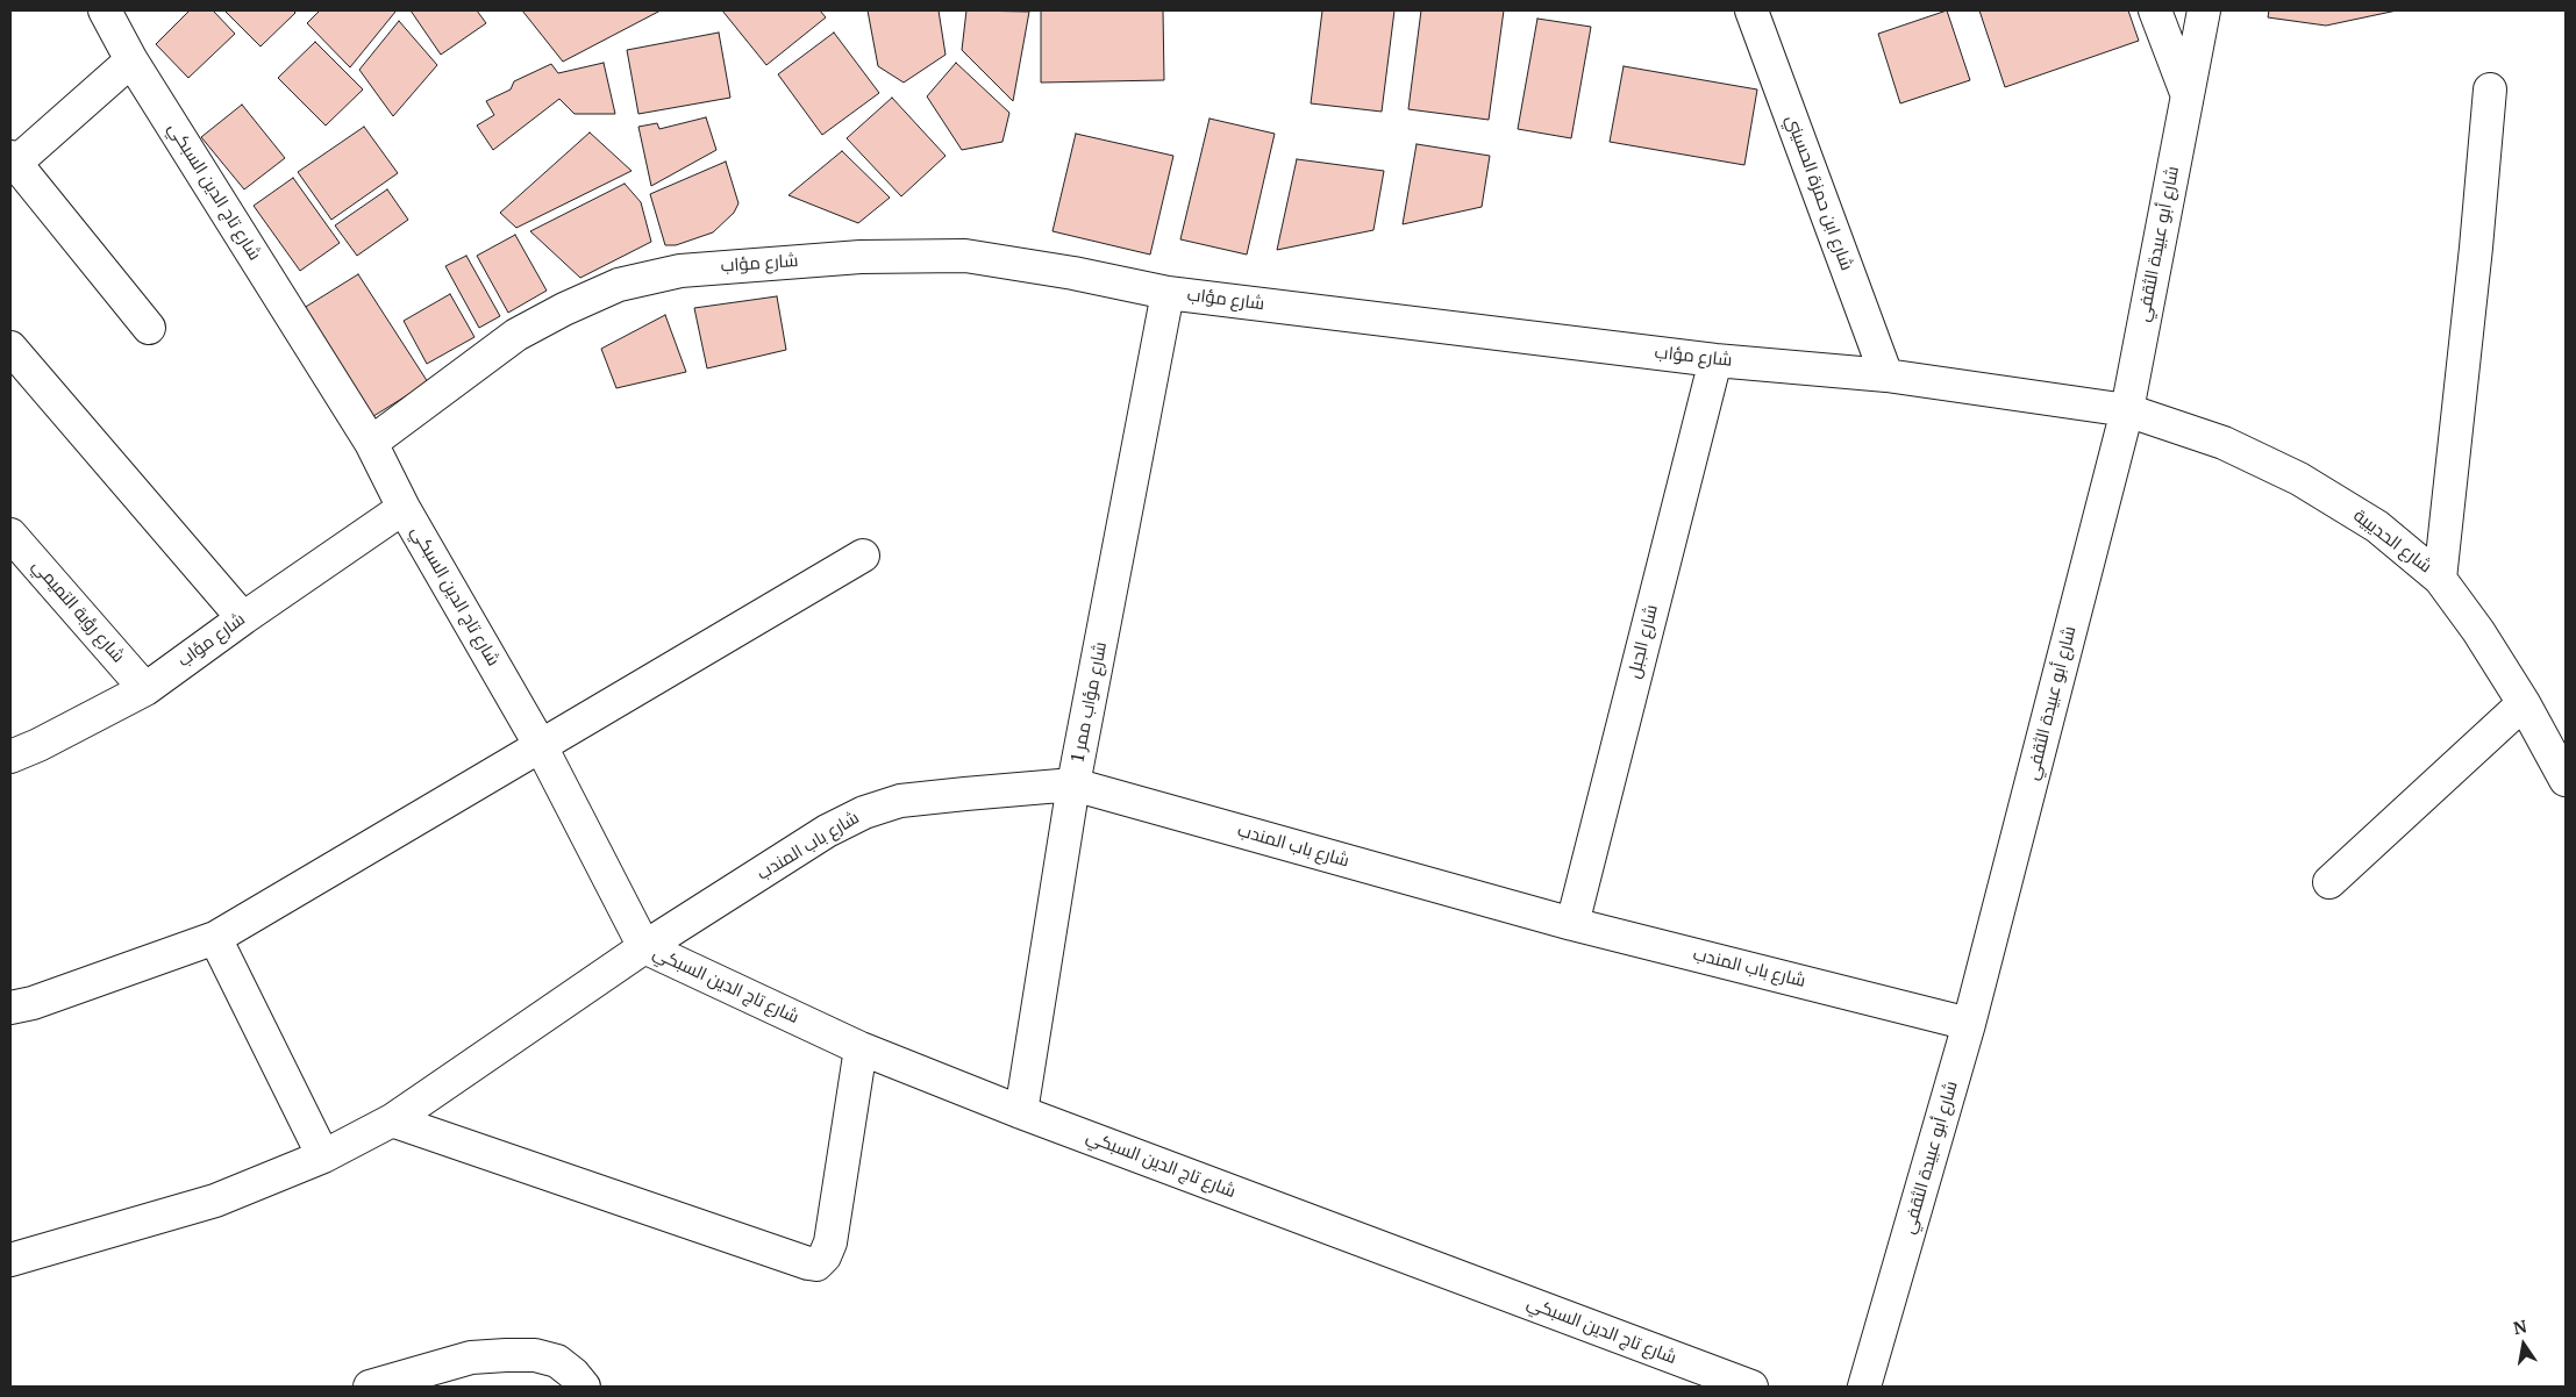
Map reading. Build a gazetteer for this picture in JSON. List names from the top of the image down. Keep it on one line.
{"streets":{"street":["شارع تاج الدين السبكي","شارع ابن حمزة الحسيني","شارع أبو عبيدة الثقفي","شارع مؤاب","شارع الحديبية","شارع رؤبة التميمي","شارع الجبل","شارع مؤاب ممر 1","شارع باب المندب"]},"crossings":[["شارع تاج الدين السبكي","شارع مؤاب"],["شارع تاج الدين السبكي","شارع مؤاب ممر 1"],["شارع تاج الدين السبكي","شارع باب المندب"],["شارع ابن حمزة الحسيني","شارع مؤاب"],["شارع أبو عبيدة الثقفي","شارع مؤاب"],["شارع أبو عبيدة الثقفي","شارع الحديبية"],["شارع أبو عبيدة الثقفي","شارع باب المندب"],["شارع مؤاب","شارع الحديبية"],["شارع مؤاب","شارع رؤبة التميمي"],["شارع مؤاب","شارع الجبل"],["شارع مؤاب","شارع مؤاب ممر 1"],["شارع الجبل","شارع باب المندب"],["شارع مؤاب ممر 1","شارع باب المندب"]],"north":"top"}
